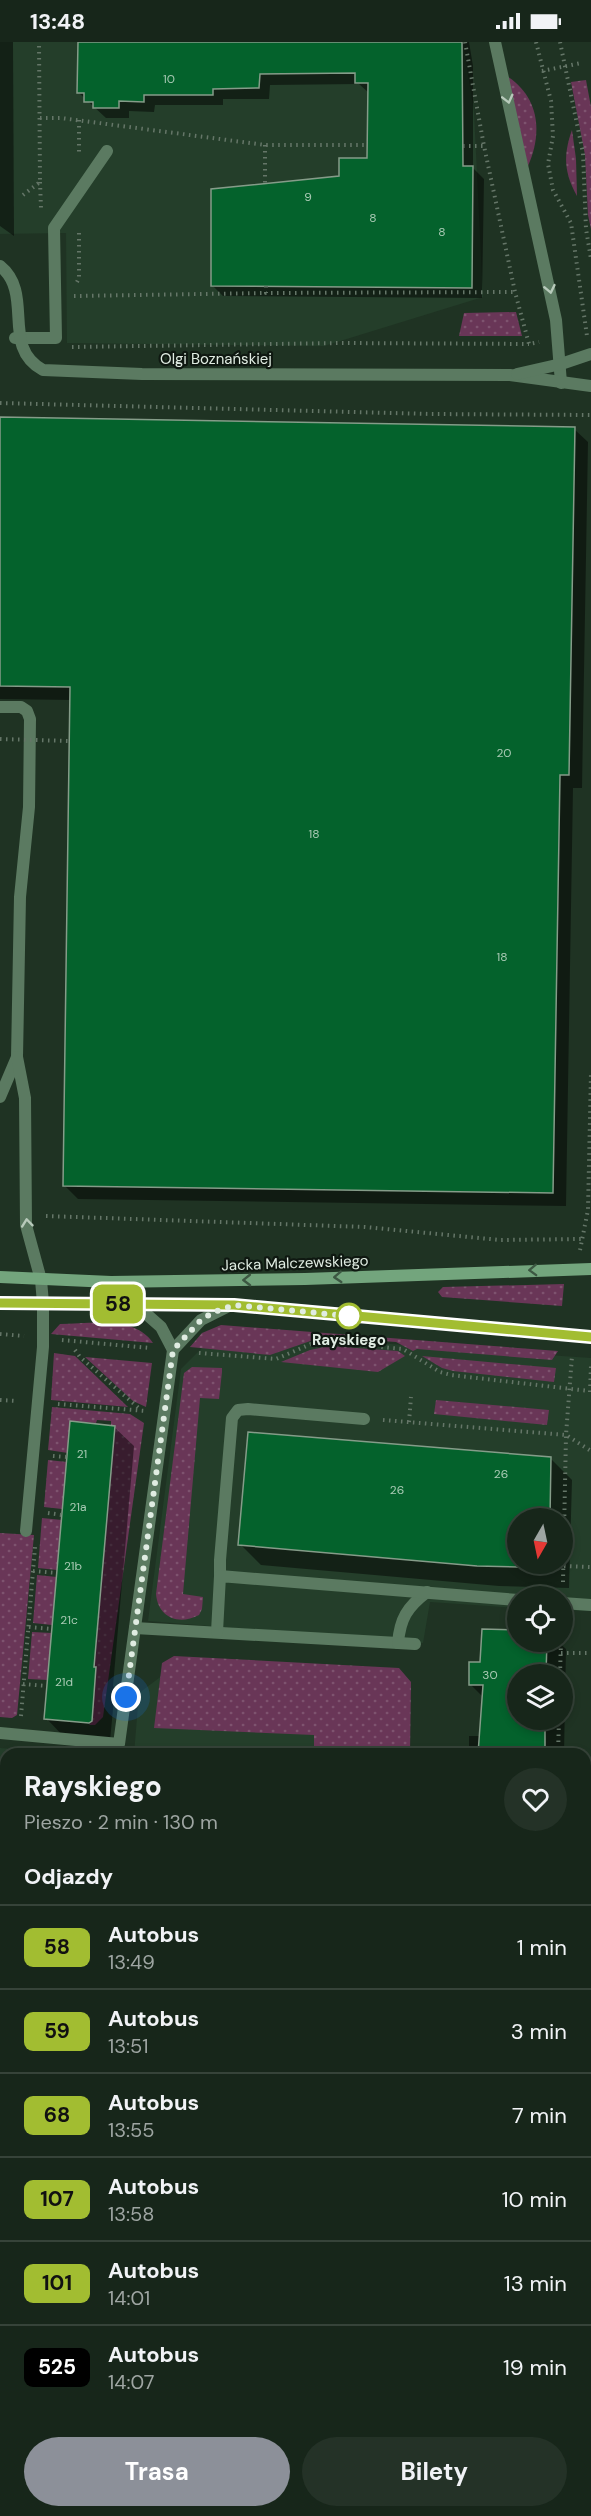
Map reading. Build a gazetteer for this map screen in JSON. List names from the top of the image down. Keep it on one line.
{"streets":{"street":["Olgi Boznańskiej","Jacka Malczewskiego"]},"places":["Rayskiego"],"lines":["bus line 58"],"house_numbers":["10","9","8","8","20","18","18","21","26","26","21a","21b","21c","30","21d"],"north":"bottom","page":{"status":"13:48","on_map":"58","heading":[["Rayskiego","Pieszo · 2 min · 130 m"],"Odjazdy"],"list":[{"mark":"58","name":"Autobus","note":"13:49","value":"1 min"},{"mark":"59","name":"Autobus","note":"13:51","value":"3 min"},{"mark":"68","name":"Autobus","note":"13:55","value":"7 min"},{"mark":"107","name":"Autobus","note":"13:58","value":"10 min"},{"mark":"101","name":"Autobus","note":"14:01","value":"13 min"},{"mark":"525","name":"Autobus","note":"14:07","value":"19 min"}],"buttons":["Trasa","Bilety"]}}
